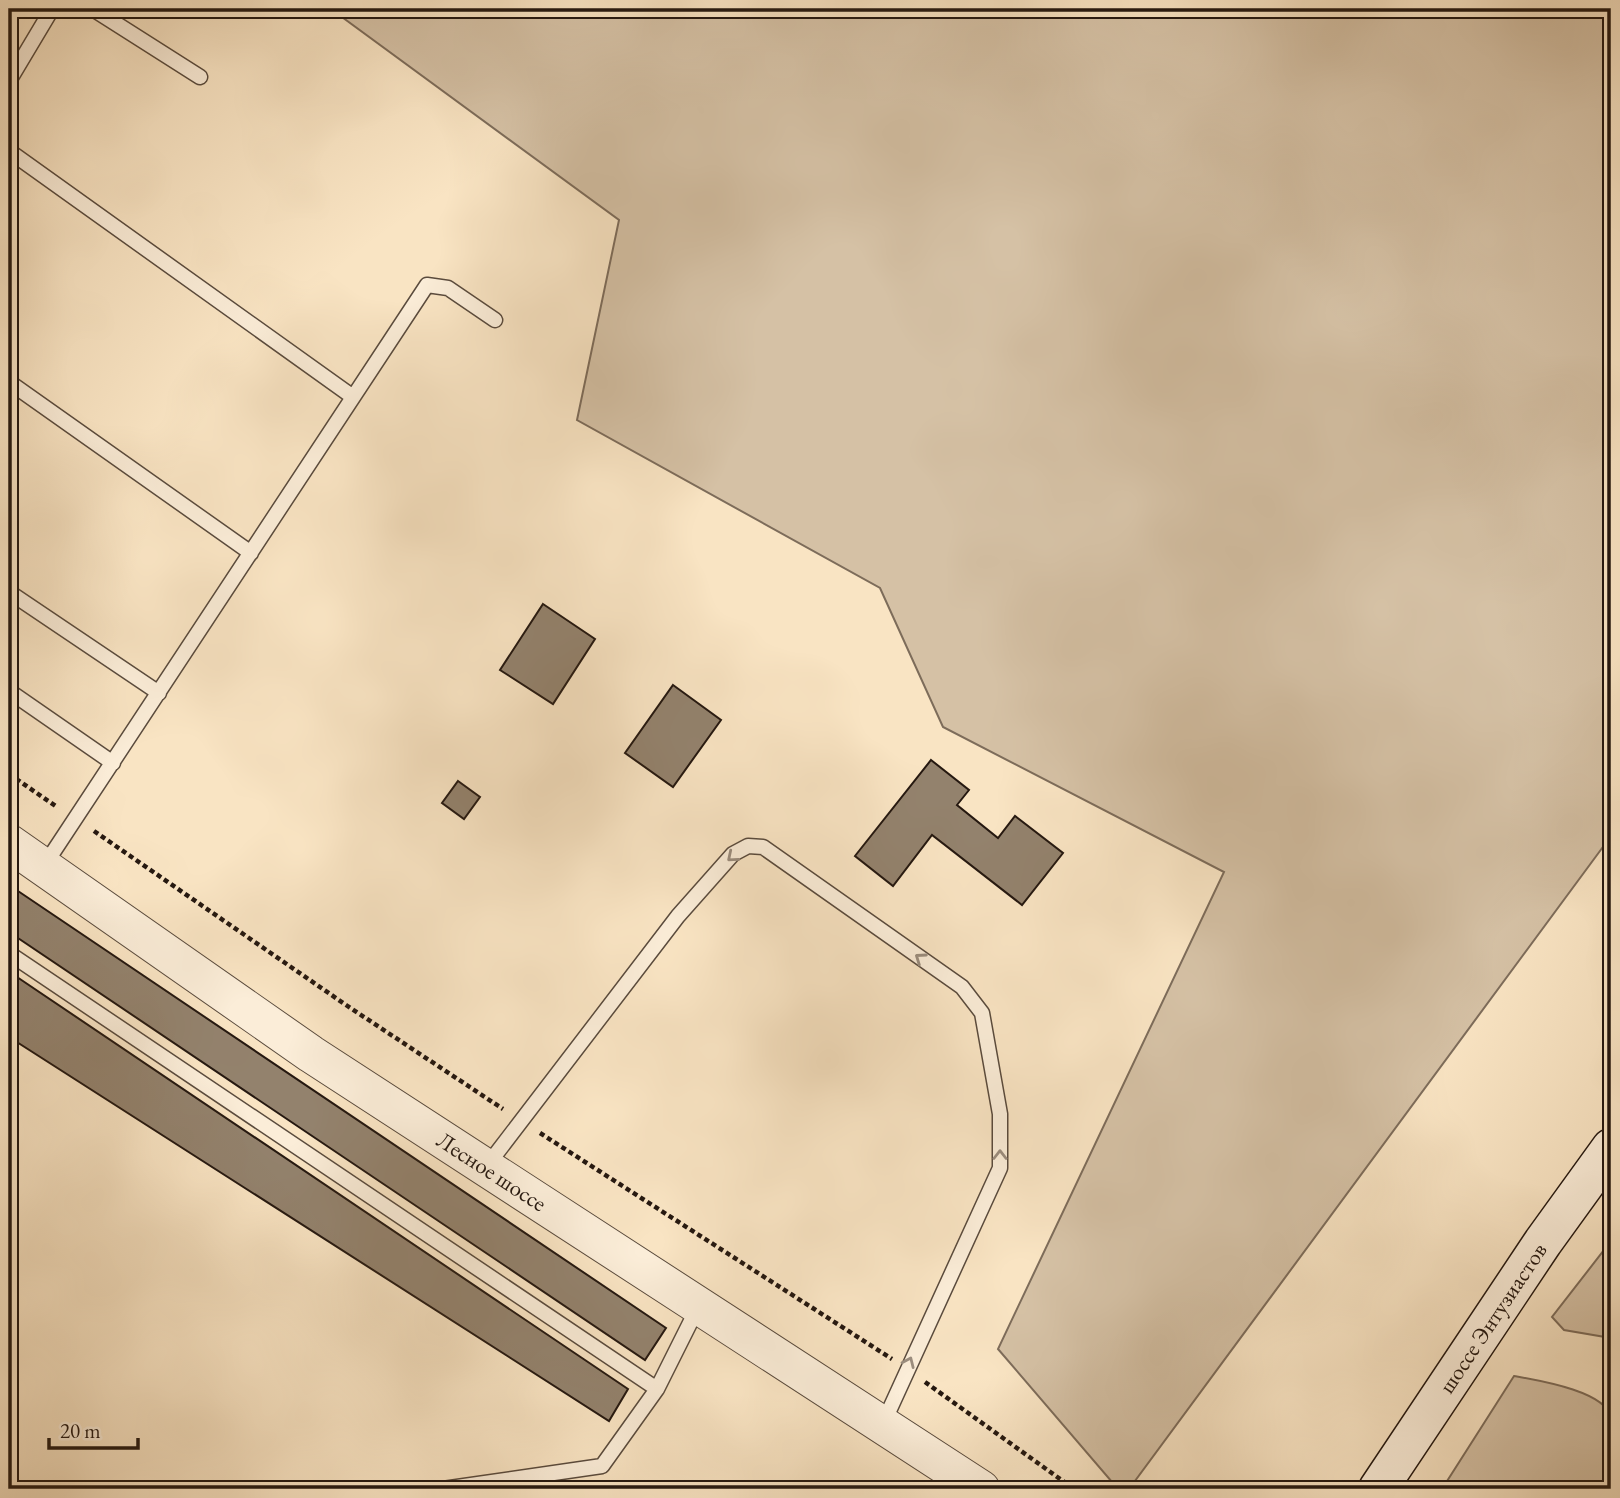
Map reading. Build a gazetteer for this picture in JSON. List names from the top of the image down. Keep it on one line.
{"streets":{"main road":["шоссе Энтузиастов"],"street":["Лесное шоссе"]},"scale_bar":"20 m"}
